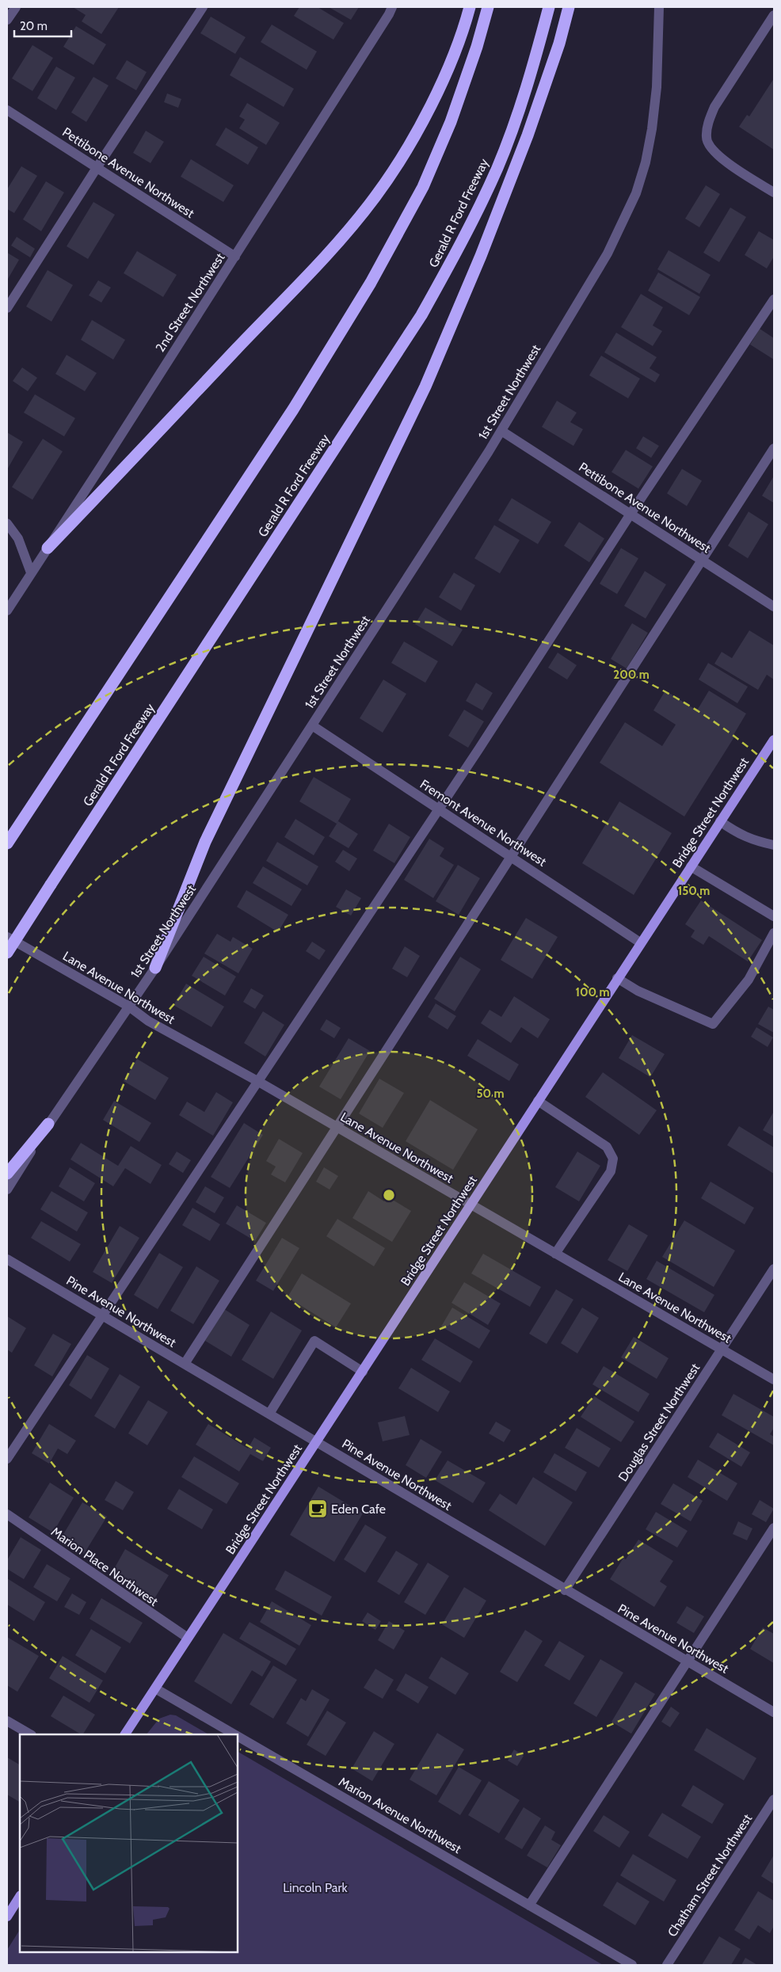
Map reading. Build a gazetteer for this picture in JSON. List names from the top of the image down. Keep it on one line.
{"streets":{"highway":["Gerald R Ford Freeway"],"main road":["Bridge Street Northwest"],"street":["Pettibone Avenue Northwest","2nd Street Northwest","1st Street Northwest","Fremont Avenue Northwest","Lane Avenue Northwest","Pine Avenue Northwest","Douglas Street Northwest","Marion Place Northwest","Marion Avenue Northwest","Chatham Street Northwest"]},"crossings":[["Pettibone Avenue Northwest","2nd Street Northwest"],["Pettibone Avenue Northwest","1st Street Northwest"],["1st Street Northwest","Fremont Avenue Northwest"],["1st Street Northwest","Lane Avenue Northwest"],["Bridge Street Northwest","Fremont Avenue Northwest"],["Bridge Street Northwest","Lane Avenue Northwest"],["Bridge Street Northwest","Pine Avenue Northwest"],["Bridge Street Northwest","Marion Place Northwest"],["Bridge Street Northwest","Marion Avenue Northwest"],["Lane Avenue Northwest","Douglas Street Northwest"],["Pine Avenue Northwest","Douglas Street Northwest"]],"parks":["Lincoln Park"],"places":{"cafe":["Eden Cafe"]},"scale_bar":"20 m","rings":["200 m","150 m","100 m","50 m"]}
